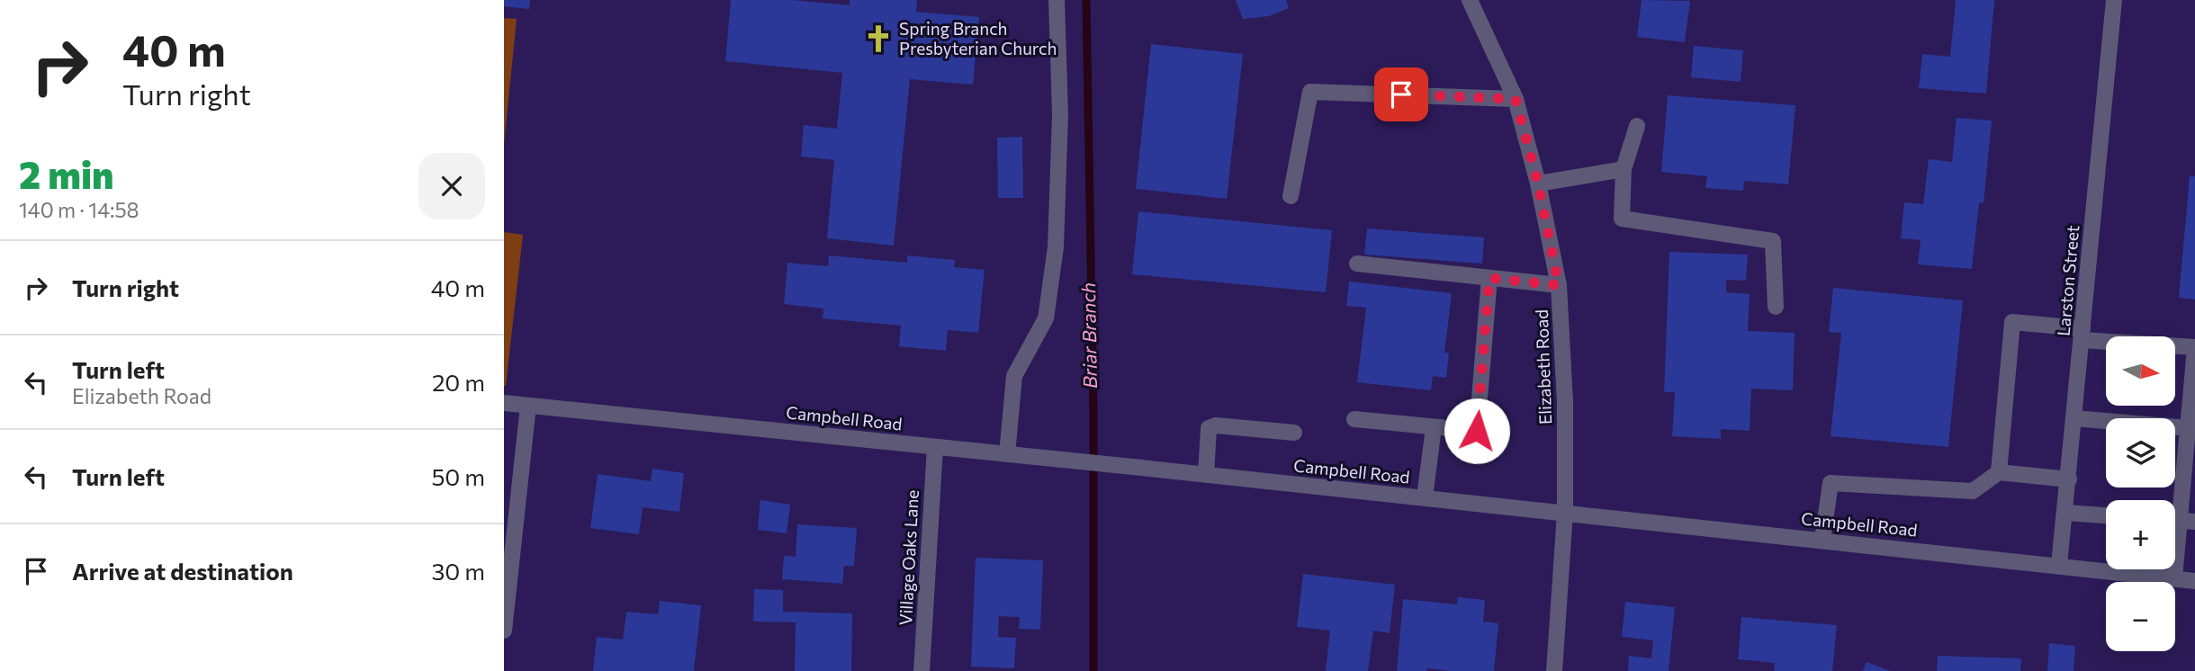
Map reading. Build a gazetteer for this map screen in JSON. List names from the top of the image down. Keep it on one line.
{"streets":{"street":["Larston Street","Elizabeth Road","Campbell Road","Village Oaks Lane"]},"crossings":[["Larston Street","Campbell Road"],["Elizabeth Road","Campbell Road"],["Campbell Road","Village Oaks Lane"]],"water":["Briar Branch"],"places":{"church":["Spring Branch Presbyterian Church"]},"north":"right","page":{"turn":["40 m","Turn right"],"heading":["2 min","140 m · 14:58"],"list":[{"name":"Turn right","value":"40 m"},{"name":"Turn left","note":"Elizabeth Road","value":"20 m"},{"name":"Turn left","value":"50 m"},{"name":"Arrive at destination","value":"30 m"}],"map_buttons":["+","−"]}}
